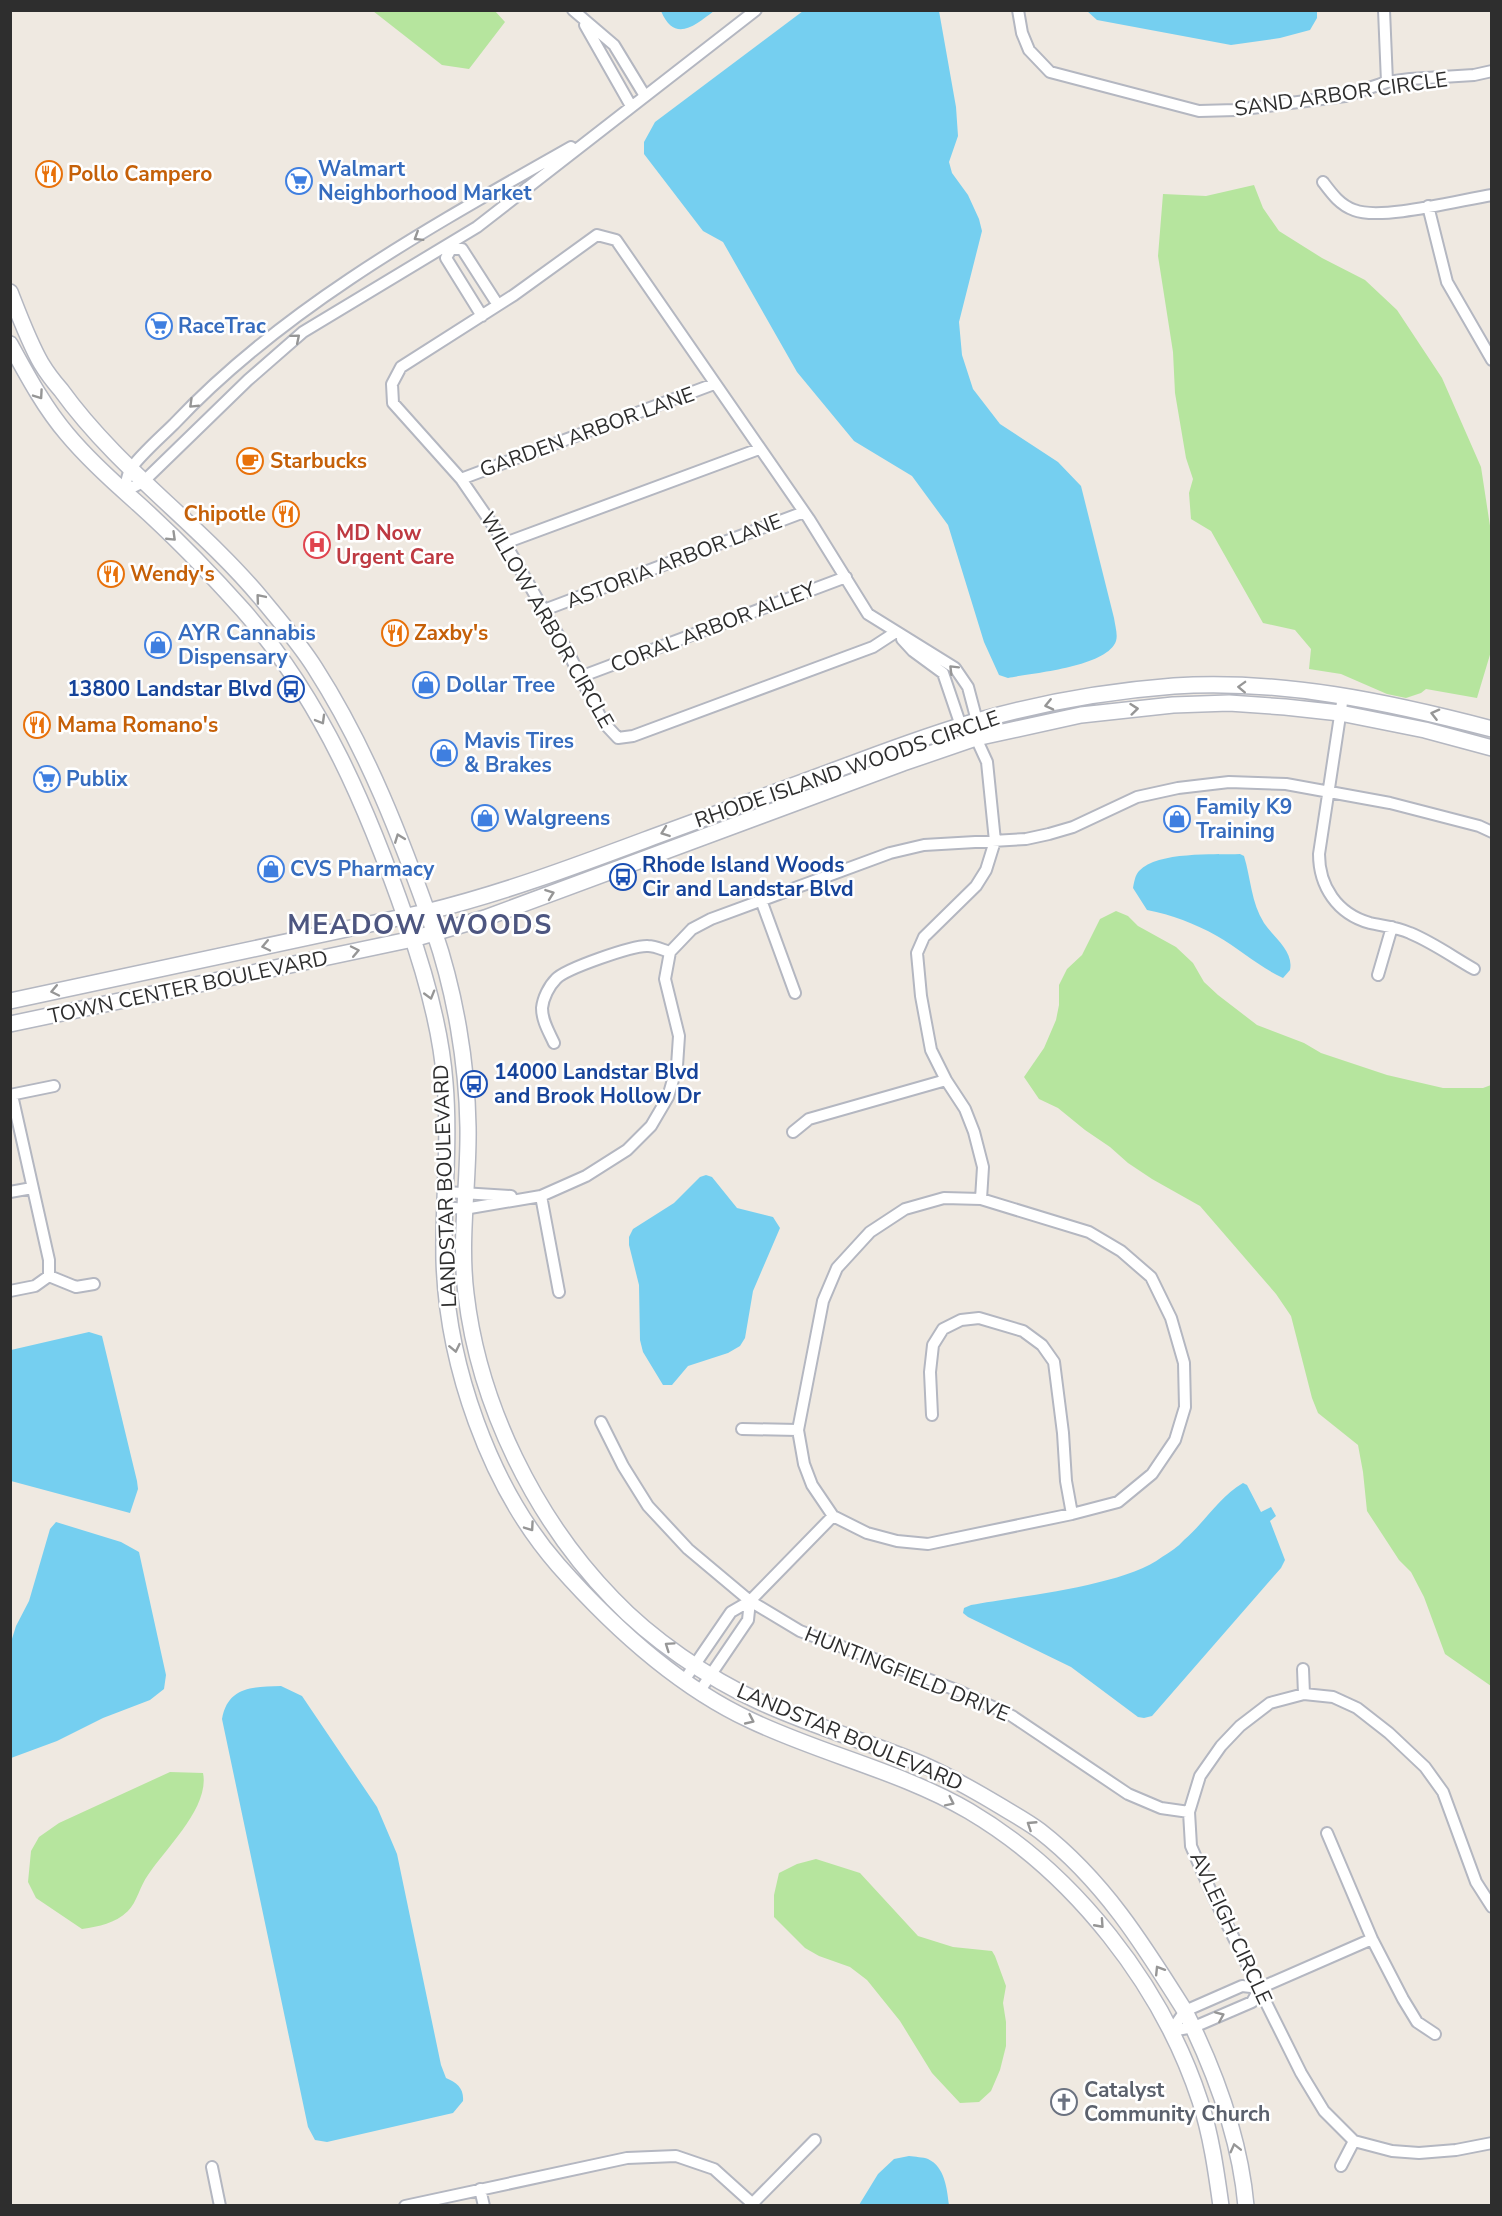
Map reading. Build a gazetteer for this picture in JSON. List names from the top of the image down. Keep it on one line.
{"streets":{"main road":["RHODE ISLAND WOODS CIRCLE","TOWN CENTER BOULEVARD","LANDSTAR BOULEVARD"],"street":["SAND ARBOR CIRCLE","GARDEN ARBOR LANE","ASTORIA ARBOR LANE","WILLOW ARBOR CIRCLE","CORAL ARBOR ALLEY","HUNTINGFIELD DRIVE","AVLEIGH CIRCLE"]},"crossings":[["GARDEN ARBOR LANE","WILLOW ARBOR CIRCLE"],["ASTORIA ARBOR LANE","WILLOW ARBOR CIRCLE"],["WILLOW ARBOR CIRCLE","CORAL ARBOR ALLEY"],["RHODE ISLAND WOODS CIRCLE","TOWN CENTER BOULEVARD"],["RHODE ISLAND WOODS CIRCLE","LANDSTAR BOULEVARD"],["TOWN CENTER BOULEVARD","LANDSTAR BOULEVARD"],["HUNTINGFIELD DRIVE","AVLEIGH CIRCLE"]],"districts":["MEADOW WOODS"],"places":{"restaurant":["Pollo Campero","Chipotle","Wendy's","Zaxby's","Mama Romano's"],"supermarket":["Walmart Neighborhood Market","RaceTrac","Publix"],"cafe":["Starbucks"],"hospital":["MD Now Urgent Care"],"shop":["AYR Cannabis Dispensary","Dollar Tree","Mavis Tires & Brakes","Walgreens","Family K9 Training","CVS Pharmacy"],"bus stop":["13800 Landstar Blvd","Rhode Island Woods Cir and Landstar Blvd","14000 Landstar Blvd and Brook Hollow Dr"],"church":["Catalyst Community Church"]}}
